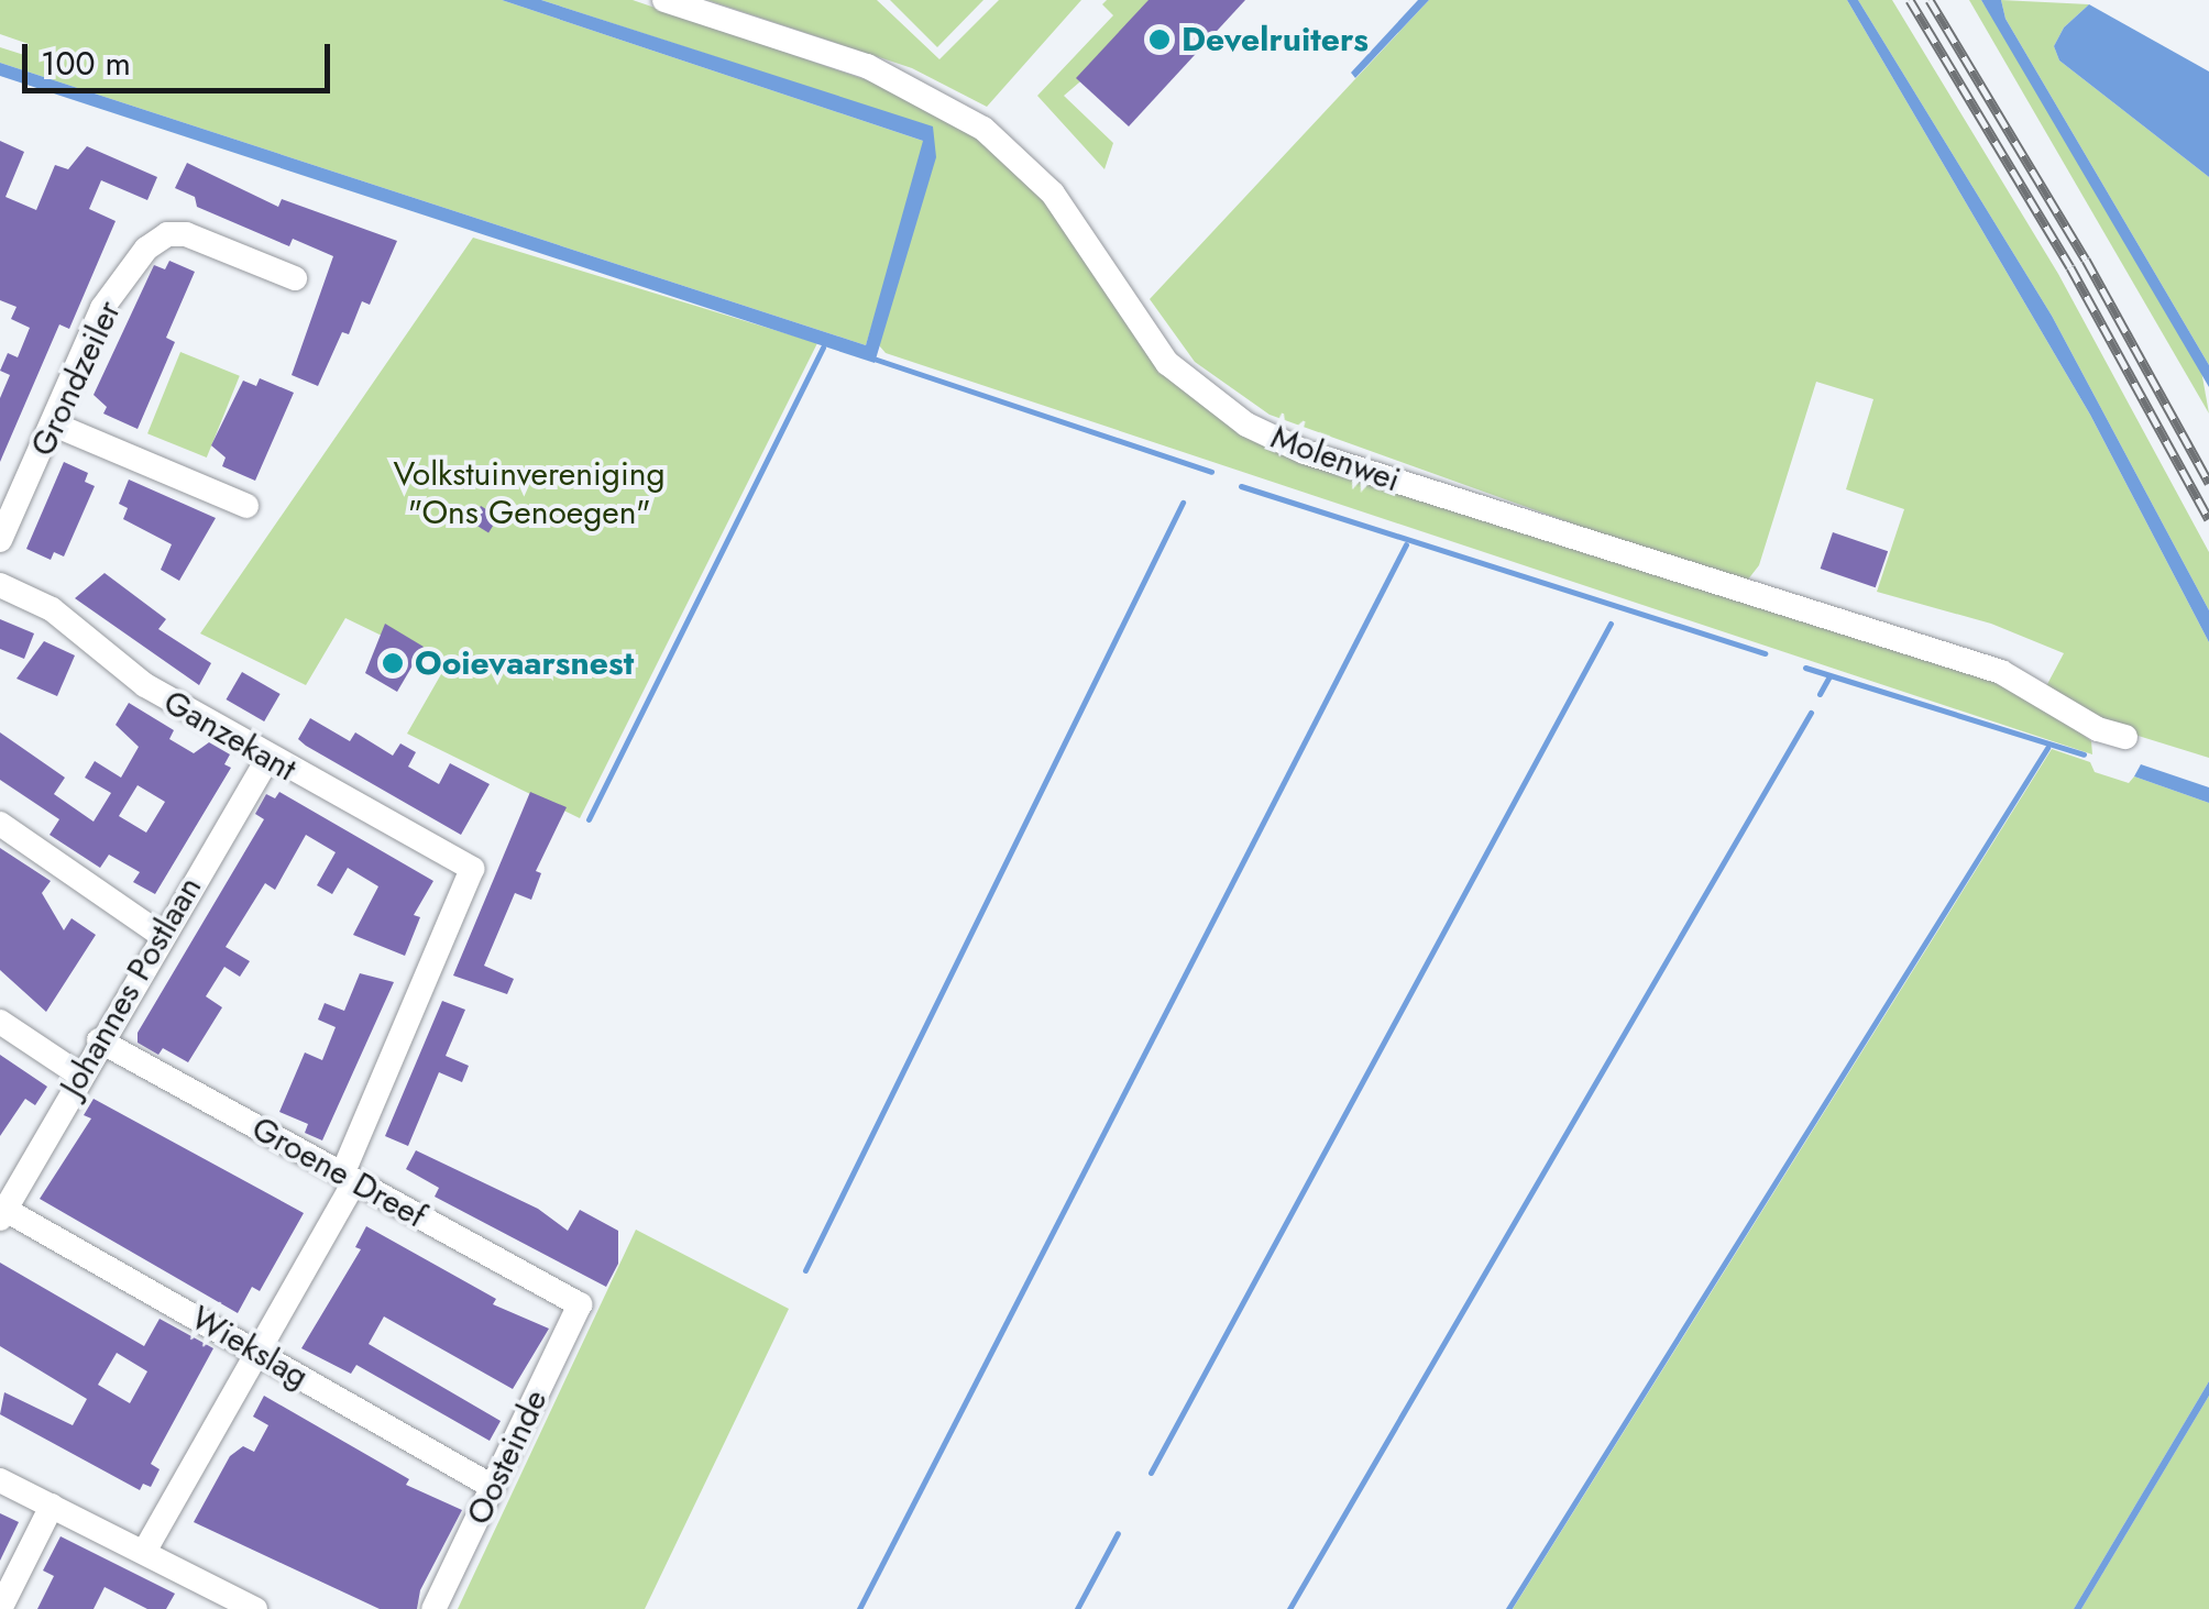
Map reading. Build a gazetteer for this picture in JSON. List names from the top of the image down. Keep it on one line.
{"streets":{"street":["Grondzeiler","Molenwei","Ganzekant","Johannes Postlaan","Groene Dreef","Wiekslag","Oosteinde"]},"crossings":[["Ganzekant","Johannes Postlaan"],["Ganzekant","Groene Dreef"],["Johannes Postlaan","Groene Dreef"],["Johannes Postlaan","Wiekslag"],["Groene Dreef","Oosteinde"],["Wiekslag","Oosteinde"]],"parks":["Volkstuinvereniging \"Ons Genoegen\""],"places":["Develruiters","Ooievaarsnest"],"scale_bar":"100 m"}
